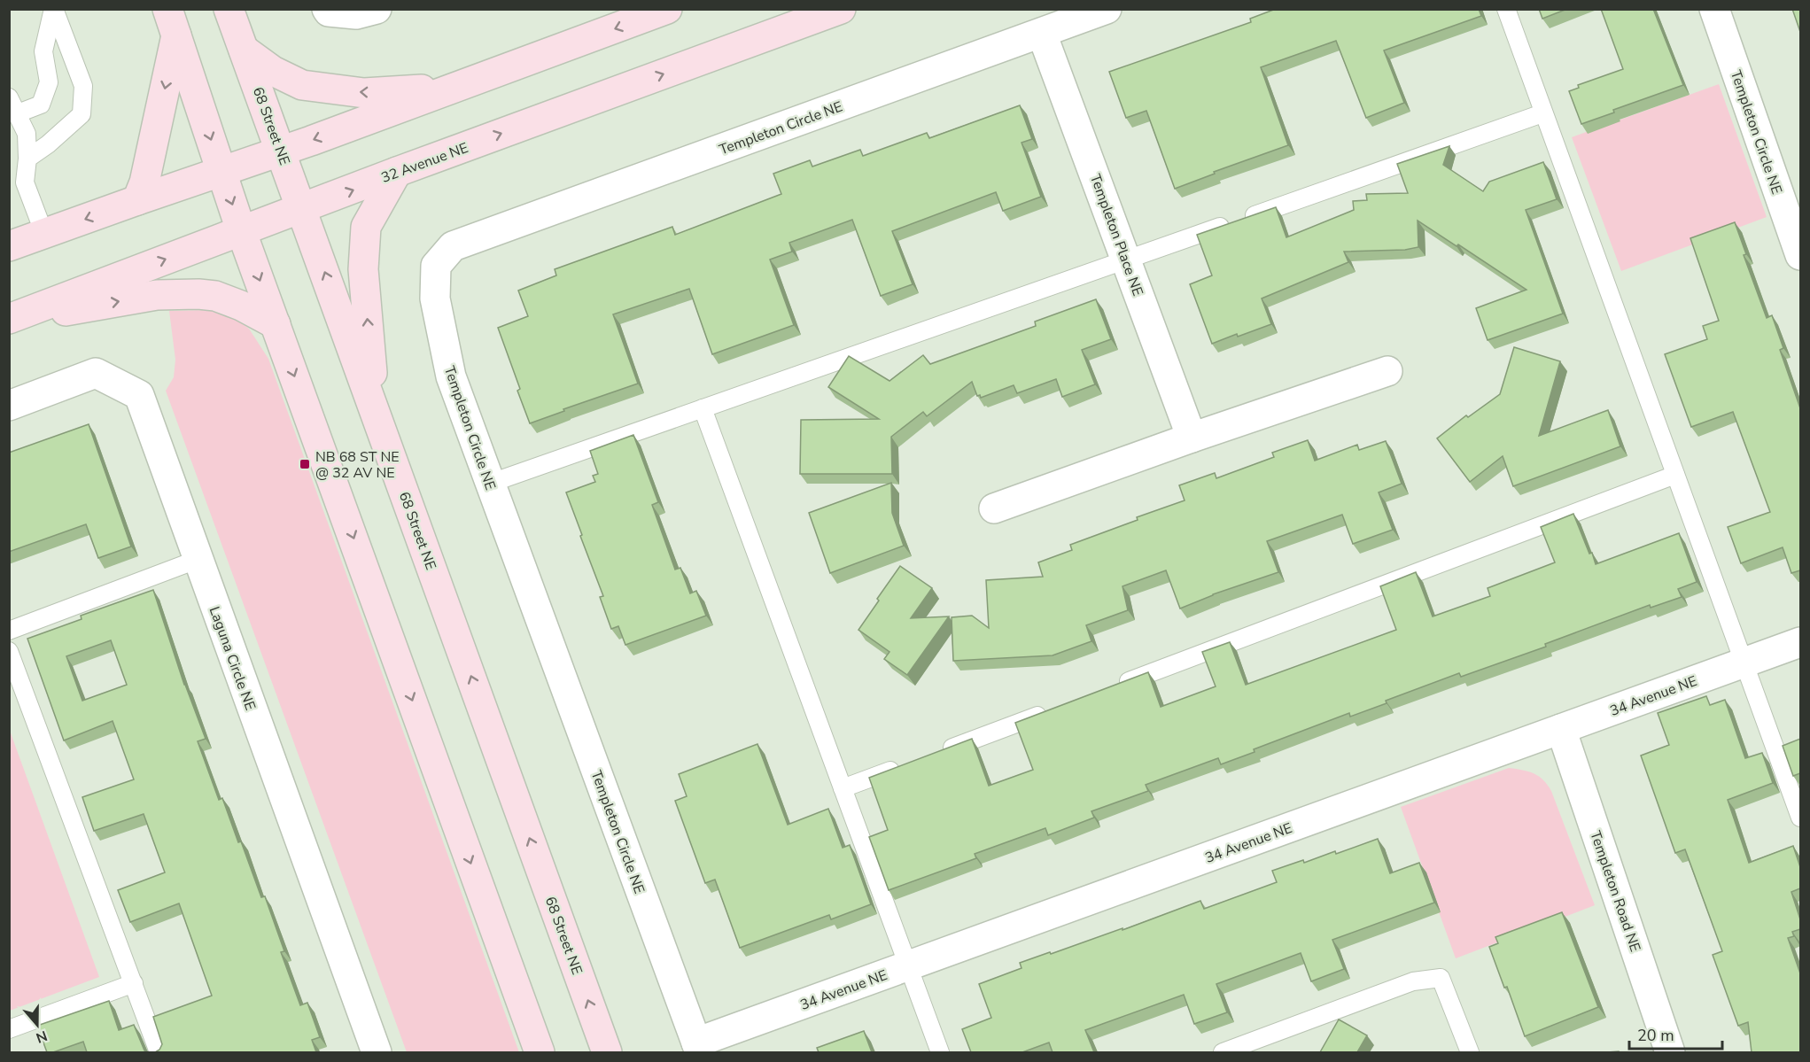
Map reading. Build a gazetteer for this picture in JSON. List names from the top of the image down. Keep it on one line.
{"streets":{"main road":["68 Street NE","32 Avenue NE"],"street":["Templeton Circle NE","Templeton Place NE","Laguna Circle NE","34 Avenue NE","Templeton Road NE"]},"crossings":[["68 Street NE","32 Avenue NE"],["Templeton Circle NE","Templeton Place NE"],["Templeton Circle NE","34 Avenue NE"],["34 Avenue NE","Templeton Road NE"]],"places":{"transit":["NB 68 ST NE @ 32 AV NE"]},"scale_bar":"20 m","north":"bottom"}
